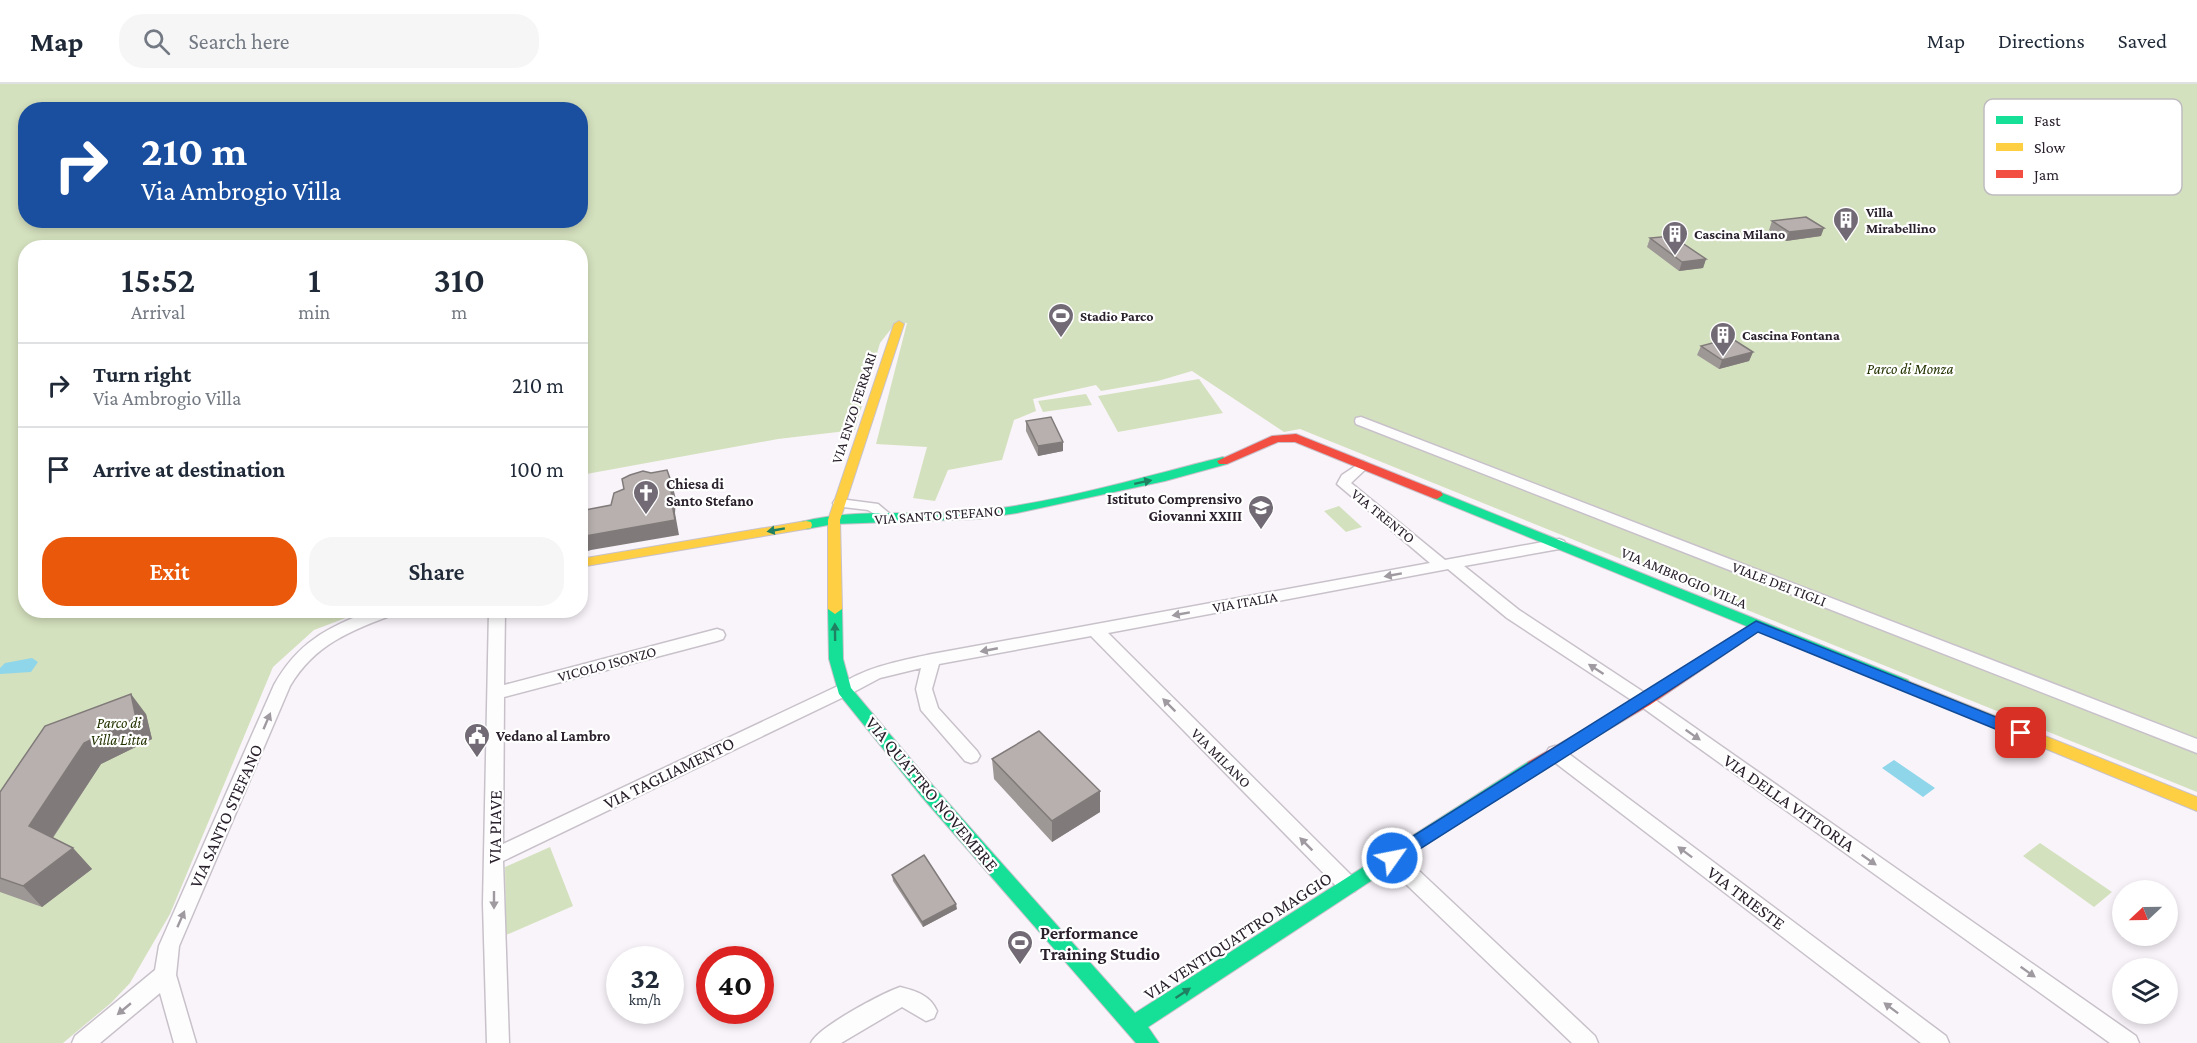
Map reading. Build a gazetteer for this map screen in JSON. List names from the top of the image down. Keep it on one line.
{"streets":{"street":["VIA ENZO FERRARI","VIA SANTO STEFANO","VIA TRENTO","VIA AMBROGIO VILLA","VIALE DEI TIGLI","VIA ITALIA","VICOLO ISONZO","VIA MILANO","VIA TAGLIAMENTO","VIA QUATTRO NOVEMBRE","VIA DELLA VITTORIA","VIA PIAVE","VIA TRIESTE","VIA VENTIQUATTRO MAGGIO"]},"crossings":[["VIA ENZO FERRARI","VIA SANTO STEFANO"],["VIA ENZO FERRARI","VIA QUATTRO NOVEMBRE"],["VIA SANTO STEFANO","VIA AMBROGIO VILLA"],["VIA SANTO STEFANO","VIA QUATTRO NOVEMBRE"],["VIA TRENTO","VIA AMBROGIO VILLA"],["VIA TRENTO","VIA ITALIA"],["VIA TRENTO","VIA DELLA VITTORIA"],["VIA AMBROGIO VILLA","VIA ITALIA"],["VIA AMBROGIO VILLA","VIA VENTIQUATTRO MAGGIO"],["VIA ITALIA","VIA MILANO"],["VIA ITALIA","VIA TAGLIAMENTO"],["VIA ITALIA","VIA QUATTRO NOVEMBRE"],["VIA ITALIA","VIA DELLA VITTORIA"],["VICOLO ISONZO","VIA PIAVE"],["VIA MILANO","VIA VENTIQUATTRO MAGGIO"],["VIA TAGLIAMENTO","VIA QUATTRO NOVEMBRE"],["VIA TAGLIAMENTO","VIA PIAVE"],["VIA QUATTRO NOVEMBRE","VIA VENTIQUATTRO MAGGIO"],["VIA DELLA VITTORIA","VIA VENTIQUATTRO MAGGIO"],["VIA TRIESTE","VIA VENTIQUATTRO MAGGIO"]],"one_way":["VIA ITALIA","VIA MILANO","VIA PIAVE","VIA TRIESTE"],"parks":["Parco di Monza","Parco di Villa Litta"],"places":{"building":["Villa Mirabellino","Cascina Milano","Cascina Fontana"],"sports":["Stadio Parco","Performance Training Studio"],"church":["Chiesa di Santo Stefano"],"school or university":["Istituto Comprensivo Giovanni XXIII"],"public building":["Vedano al Lambro"]},"legend":["Fast","Slow","Jam"],"north":"left","page":{"header":"Map","search":"Search here","nav":["Map","Directions","Saved"],"turn":["210 m","Via Ambrogio Villa"],"eta":["15:52","Arrival","1","min","310","m"],"list":[{"name":"Turn right","note":"Via Ambrogio Villa","value":"210 m"},{"name":"Arrive at destination","value":"100 m"}],"buttons":["Exit","Share"],"speed":"32 km/h","limit":"40"}}
